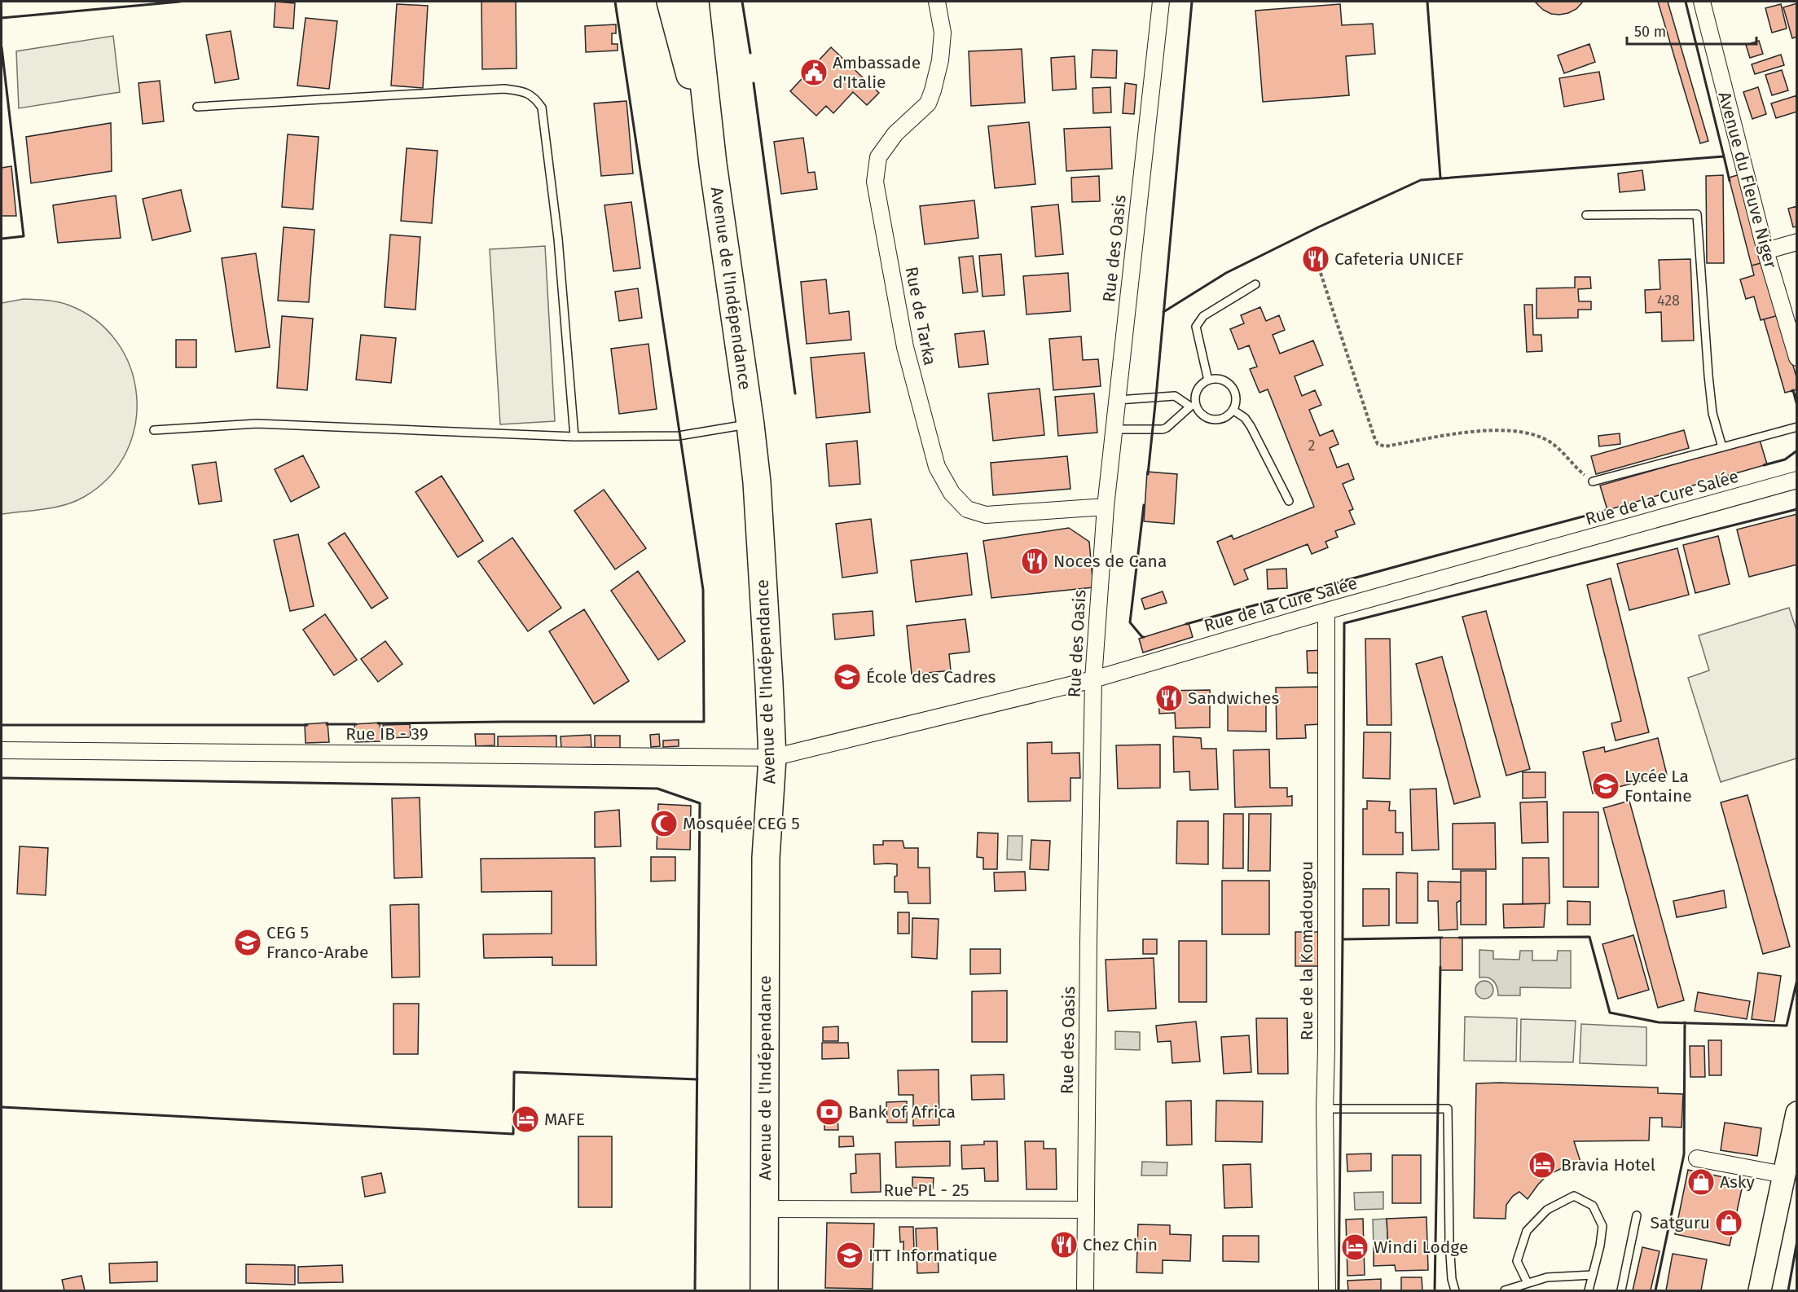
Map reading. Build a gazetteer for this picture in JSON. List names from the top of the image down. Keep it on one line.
{"streets":{"highway":["Avenue de l'Indépendance"],"street":["Avenue du Fleuve Niger","Rue des Oasis","Rue de Tarka","Rue de la Cure Salée","Rue IB - 39","Rue de la Komadougou","Rue PL - 25"]},"crossings":[["Rue des Oasis","Rue de Tarka"],["Rue des Oasis","Rue de la Cure Salée"],["Rue des Oasis","Rue PL - 25"],["Avenue de l'Indépendance","Rue de la Cure Salée"],["Avenue de l'Indépendance","Rue IB - 39"],["Avenue de l'Indépendance","Rue PL - 25"],["Rue de la Cure Salée","Rue IB - 39"],["Rue de la Cure Salée","Rue de la Komadougou"]],"places":{"public building":["Ambassade d'Italie"],"restaurant":["Cafeteria UNICEF","Noces de Cana","Sandwiches","Chez Chin"],"school or university":["École des Cadres","Lycée La Fontaine","CEG 5 Franco-Arabe","ITT Informatique"],"mosque":["Mosquée CEG 5"],"bank":["Bank of Africa"],"hotel":["MAFE","Bravia Hotel","Windi Lodge"],"shop":["Asky","Satguru"]},"house_numbers":["428","2"],"scale_bar":"50 m"}
